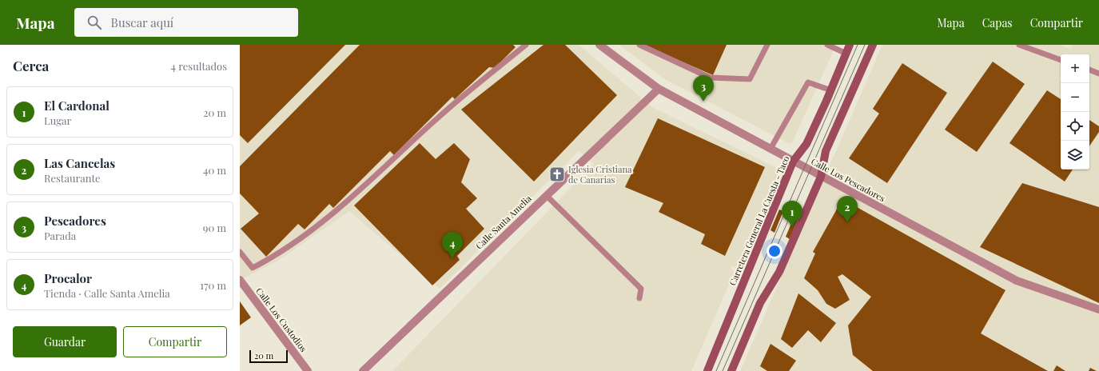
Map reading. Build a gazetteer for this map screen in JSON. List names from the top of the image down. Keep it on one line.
{"streets":{"main road":["Carretera General La Cuesta - Taco"],"street":["Calle Los Pescadores","Calle Santa Amelia","Calle Los Custodios"]},"crossings":[["Calle Los Pescadores","Carretera General La Cuesta - Taco"],["Calle Los Pescadores","Calle Santa Amelia"]],"places":{"church":["Iglesia Cristiana de Canarias"]},"scale_bar":"20 m","page":{"header":"Mapa","search":"Buscar aquí","nav":["Mapa","Capas","Compartir"],"heading":["Cerca","4 resultados"],"map_buttons":["+","−"],"pins":["3","2","1","4"],"list":[{"mark":"1","name":"El Cardonal","note":"Lugar","value":"20 m"},{"mark":"2","name":"Las Cancelas","note":"Restaurante","value":"40 m"},{"mark":"3","name":"Pescadores","note":"Parada","value":"90 m"},{"mark":"4","name":"Procalor","note":"Tienda · Calle Santa Amelia","value":"170 m"}],"buttons":["Guardar","Compartir"],"scale":"20 m"}}
